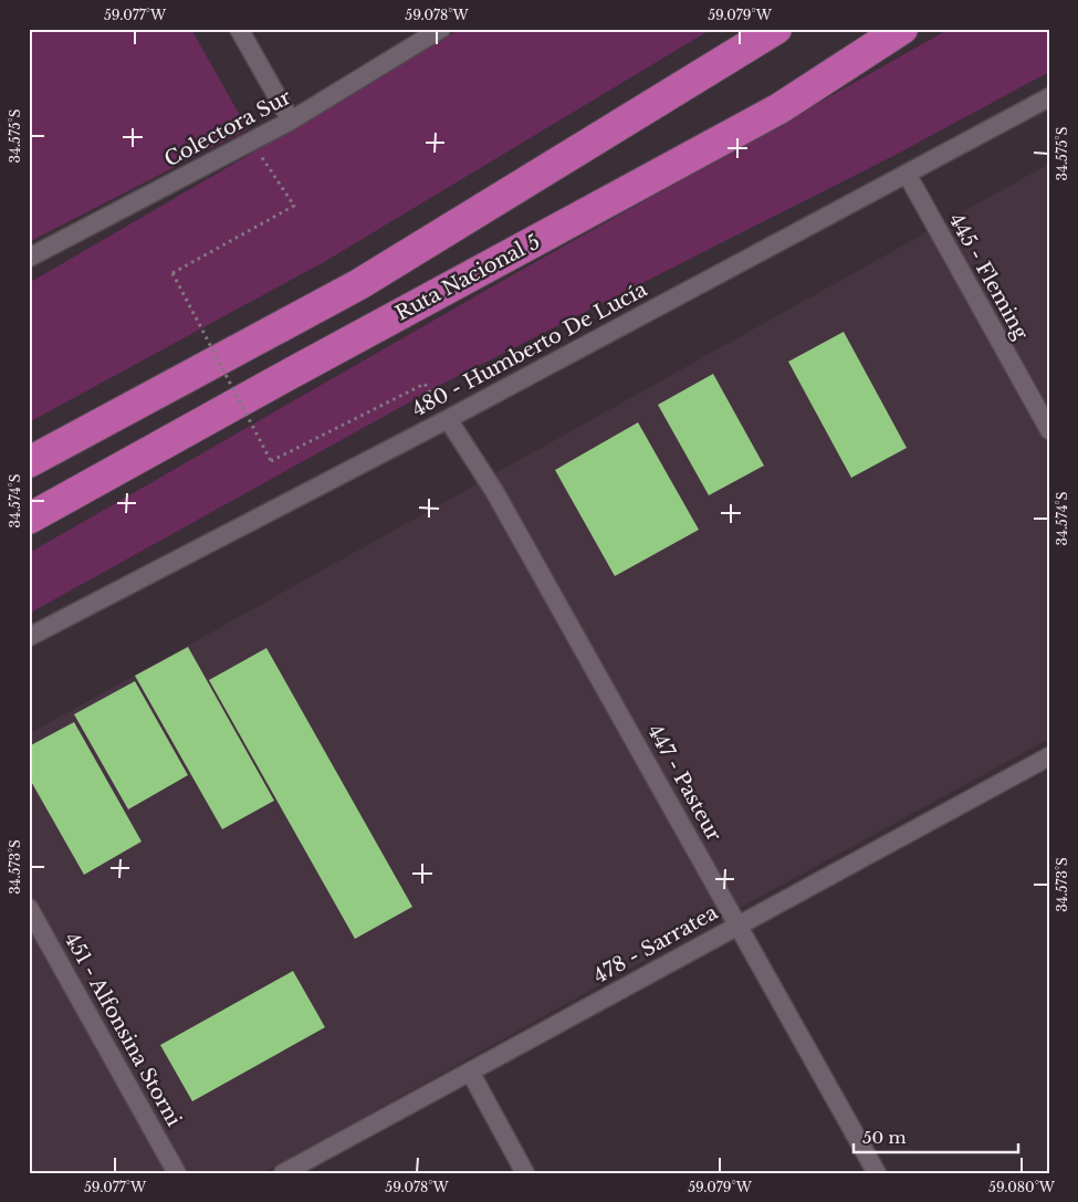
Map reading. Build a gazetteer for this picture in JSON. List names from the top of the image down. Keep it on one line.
{"streets":{"highway":["Ruta Nacional 5"],"street":["Colectora Sur","445 - Fleming","480 - Humberto De Lucía","447 - Pasteur","478 - Sarratea","451 - Alfonsina Storni"]},"crossings":[["445 - Fleming","480 - Humberto De Lucía"],["480 - Humberto De Lucía","447 - Pasteur"],["447 - Pasteur","478 - Sarratea"]],"scale_bar":"50 m","coordinates":["59.077°W","59.078°W","59.079°W","34.575°S","34.574°S","34.573°S","59.080°W"]}
